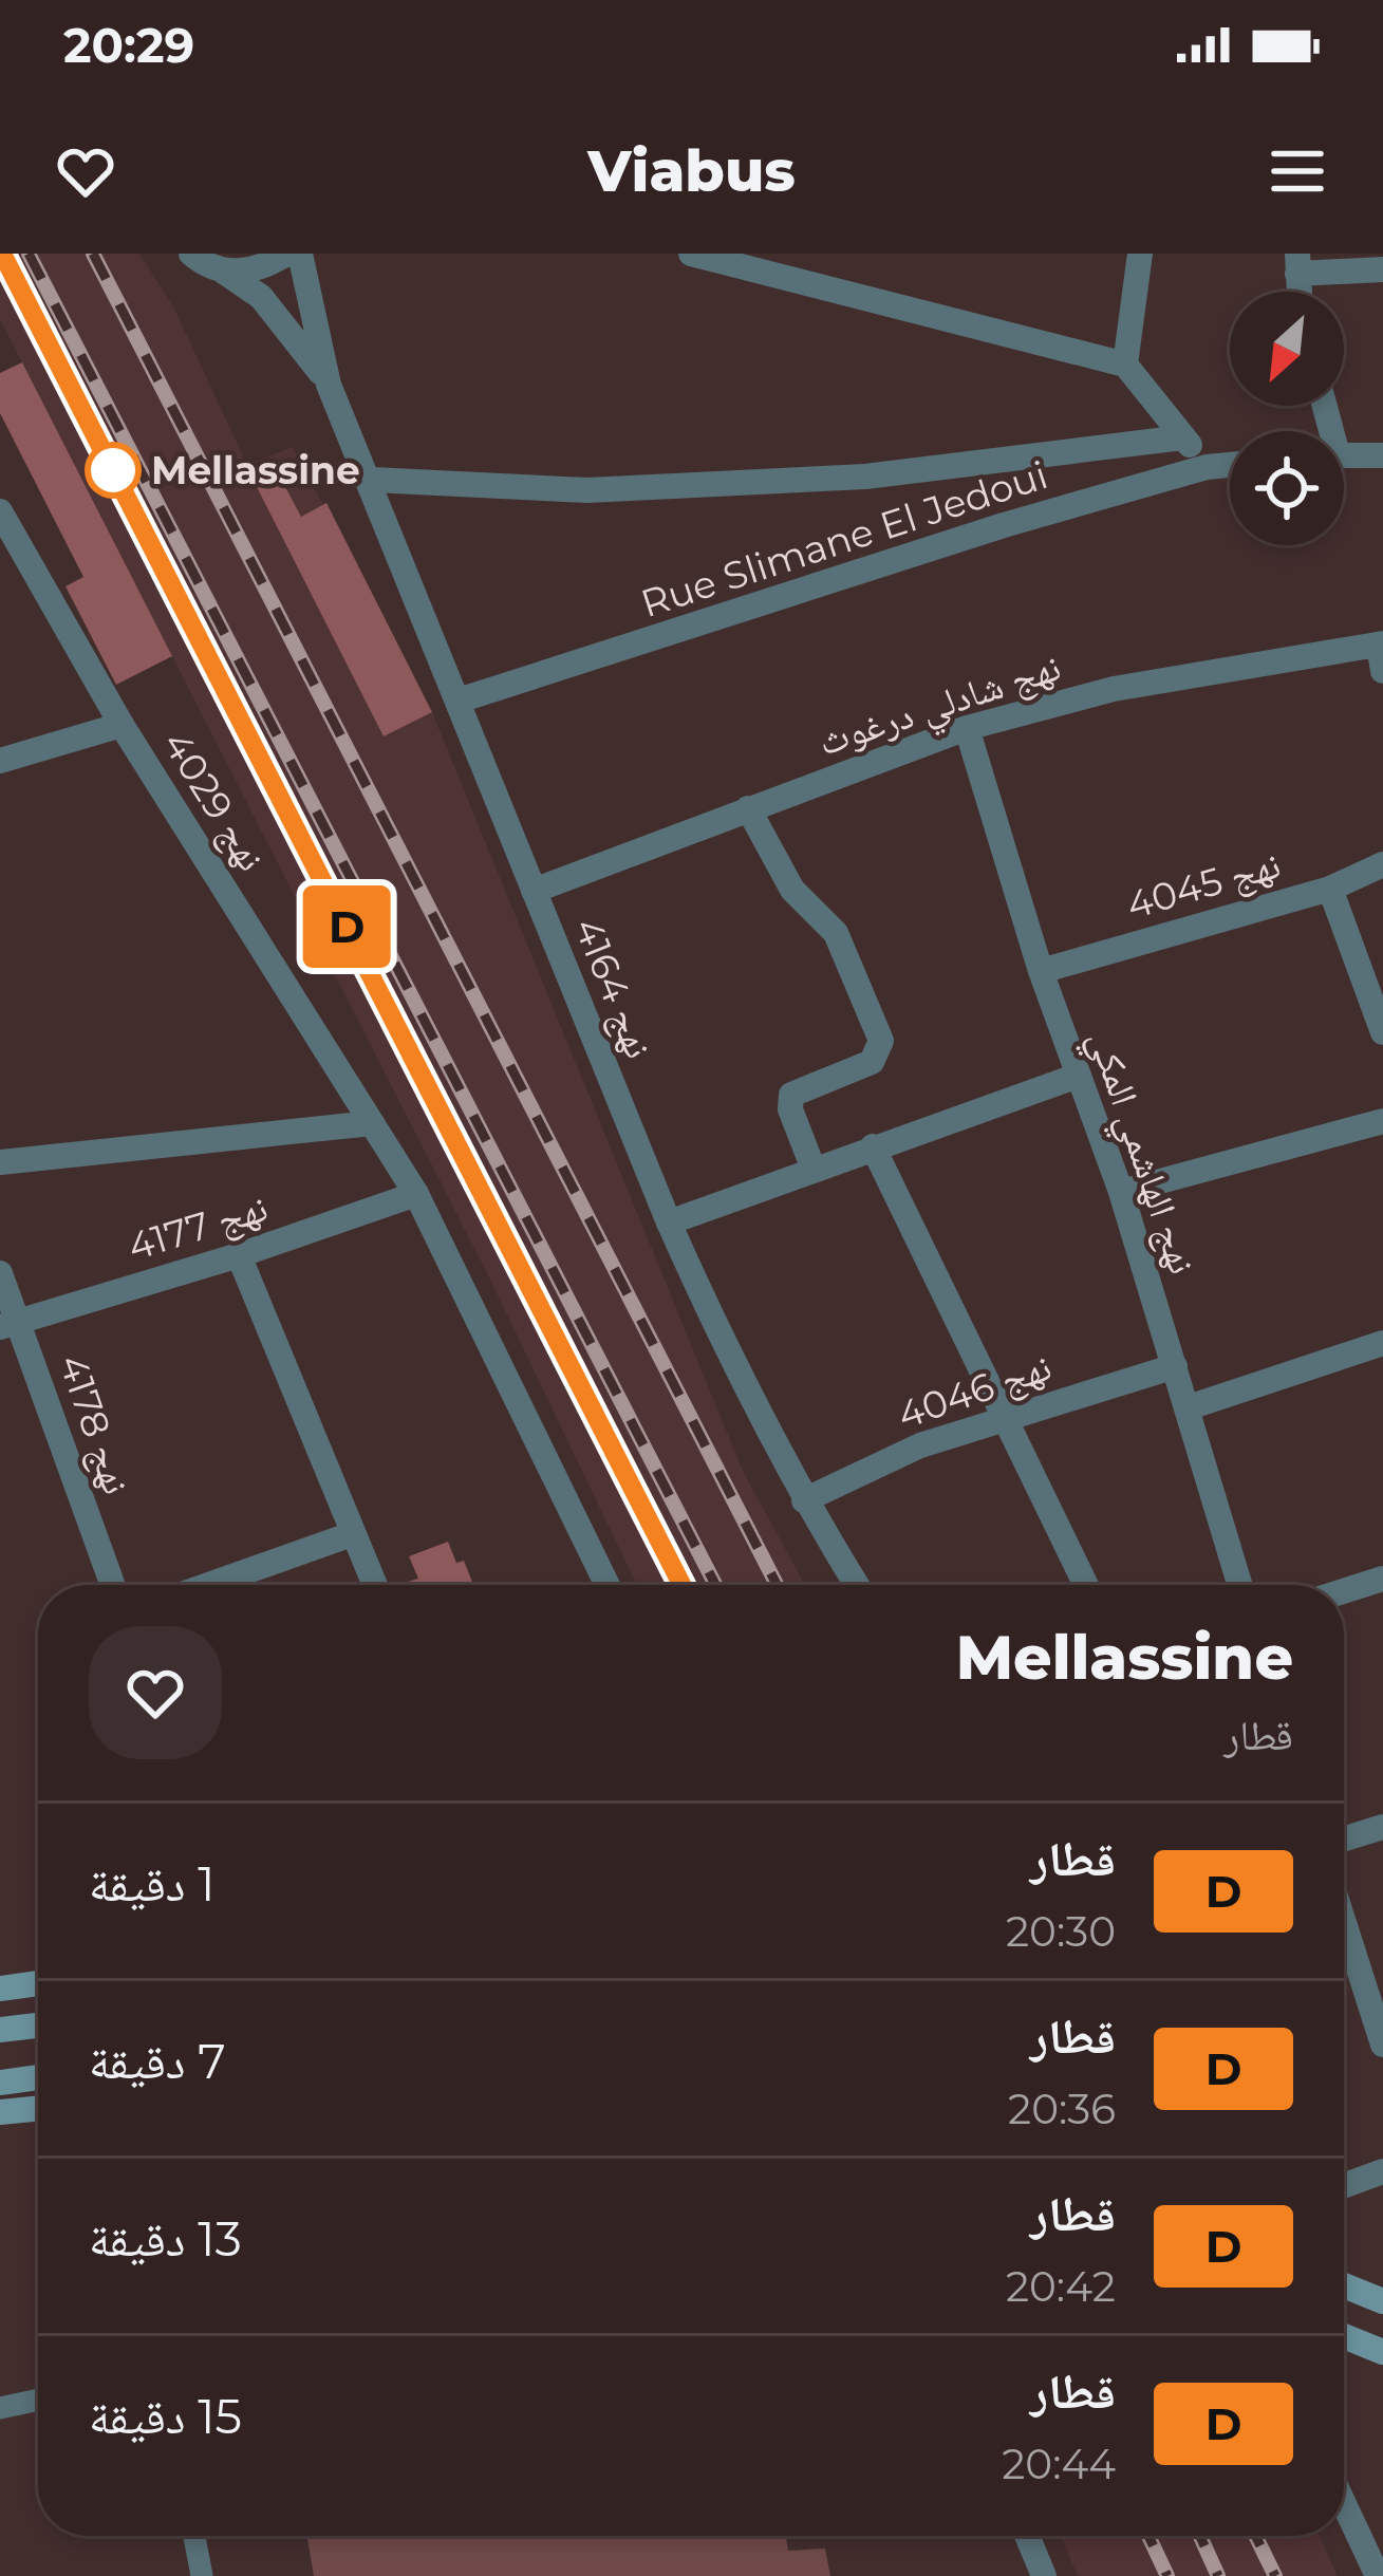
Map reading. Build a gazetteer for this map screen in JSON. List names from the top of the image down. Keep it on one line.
{"streets":{"street":["Rue Slimane El Jedoui","نهج شادلي درغوث","نهج 4029","نهج 4045","نهج 4164","نهج الهاشمي المكي","نهج 4177","نهج 4046","نهج 4178"]},"crossings":[["Rue Slimane El Jedoui","نهج 4164"],["نهج شادلي درغوث","نهج 4164"],["نهج شادلي درغوث","نهج الهاشمي المكي"],["نهج 4029","نهج 4177"],["نهج 4045","نهج الهاشمي المكي"],["نهج 4164","نهج 4046"],["نهج الهاشمي المكي","نهج 4046"],["نهج 4177","نهج 4178"]],"places":["Mellassine"],"north":"bottom left","page":{"status":"20:29","header":"Viabus","on_map":"D","heading":["Mellassine","قطار"],"list":[{"mark":"D","name":"قطار","note":"20:30","value":"1 دقيقة"},{"mark":"D","name":"قطار","note":"20:36","value":"7 دقيقة"},{"mark":"D","name":"قطار","note":"20:42","value":"13 دقيقة"},{"mark":"D","name":"قطار","note":"20:44","value":"15 دقيقة"}]}}
